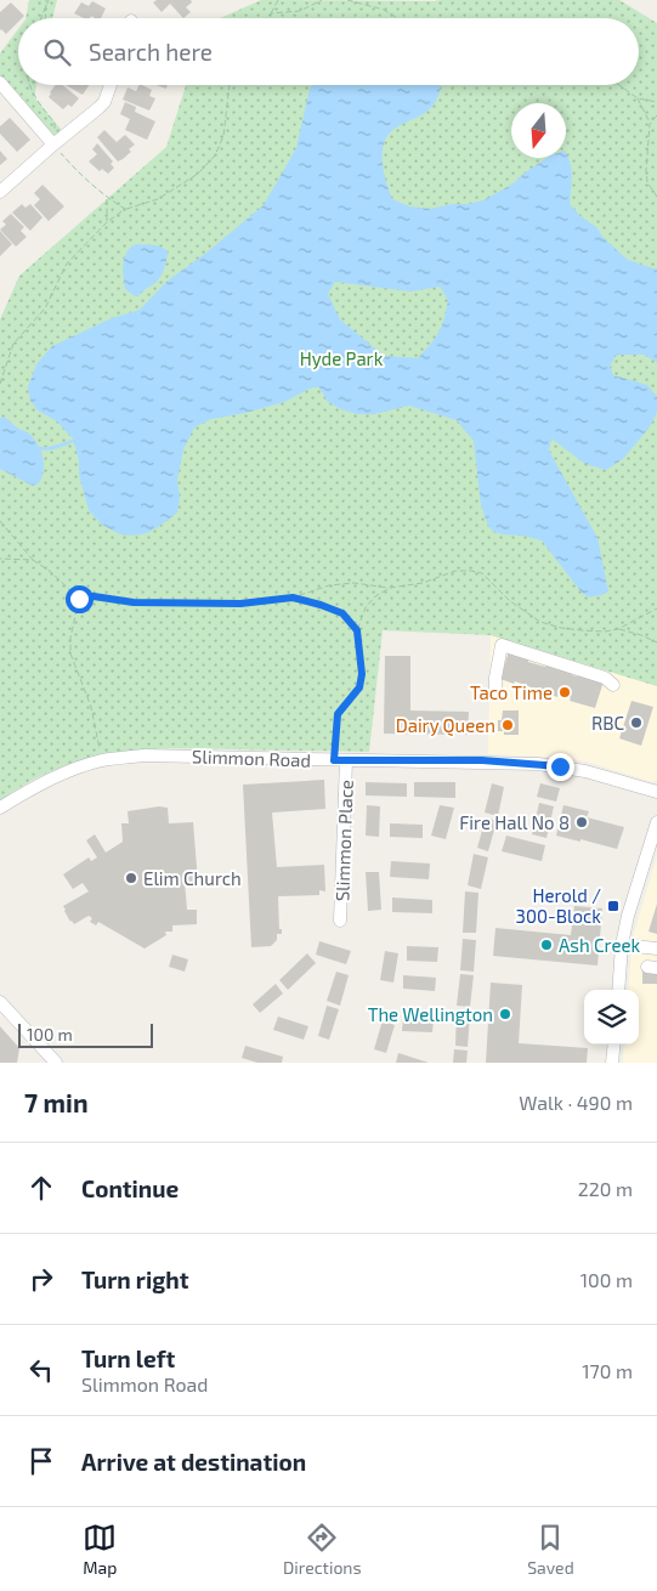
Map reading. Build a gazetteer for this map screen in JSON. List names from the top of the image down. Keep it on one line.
{"streets":{"street":["Slimmon Road","Slimmon Place"]},"crossings":[["Slimmon Road","Slimmon Place"]],"parks":["Hyde Park"],"places":{"other":["Taco Time","RBC","Dairy Queen","Fire Hall No 8","Elim Church","Ash Creek","The Wellington"],"transit":["Herold / 300-Block"]},"scale_bar":"100 m","north":"bottom","page":{"search":"Search here","scale":"100 m","heading":["7 min","Walk · 490 m"],"list":[["Continue","220 m"],["Turn right","100 m"],["Turn left","Slimmon Road","170 m"],"Arrive at destination"],"nav":["Map","Directions","Saved"]}}
